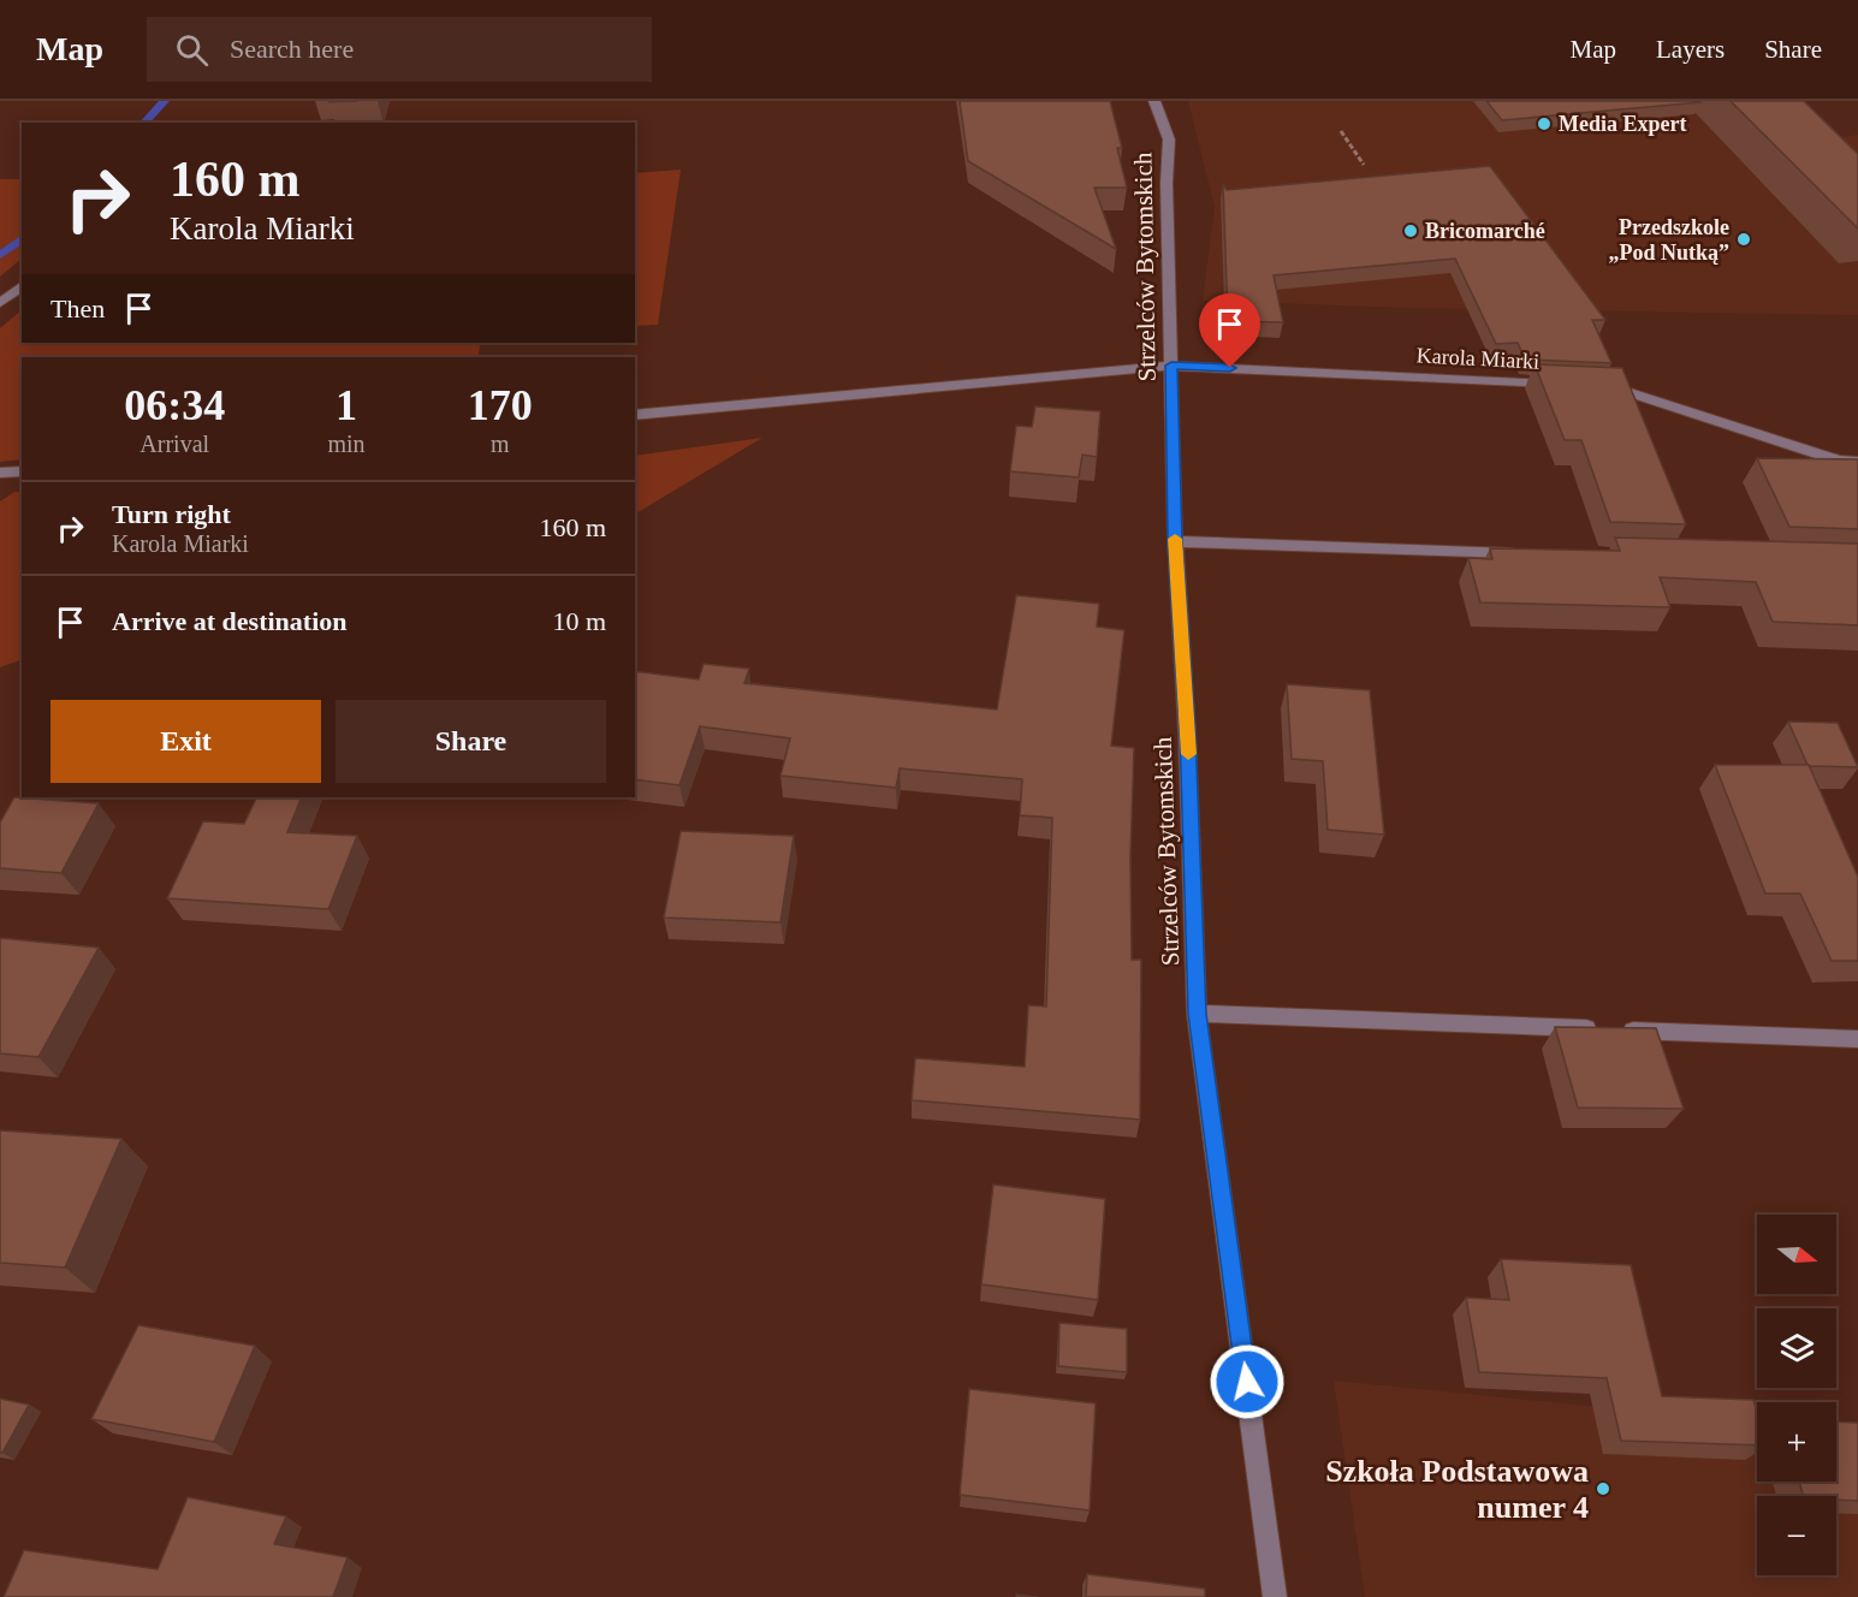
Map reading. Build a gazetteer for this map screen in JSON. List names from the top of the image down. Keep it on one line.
{"streets":{"street":["Strzelców Bytomskich","Karola Miarki"]},"crossings":[["Strzelców Bytomskich","Karola Miarki"]],"places":["Media Expert","Bricomarché","Przedszkole „Pod Nutką”","Szkoła Podstawowa numer 4"],"north":"right","page":{"header":"Map","search":"Search here","nav":["Map","Layers","Share"],"turn":["160 m","Karola Miarki"],"then":"Then","eta":["06:34","Arrival","1","min","170","m"],"list":[{"name":"Turn right","note":"Karola Miarki","value":"160 m"},{"name":"Arrive at destination","value":"10 m"}],"buttons":["Exit","Share"],"map_buttons":["+","−"]}}
